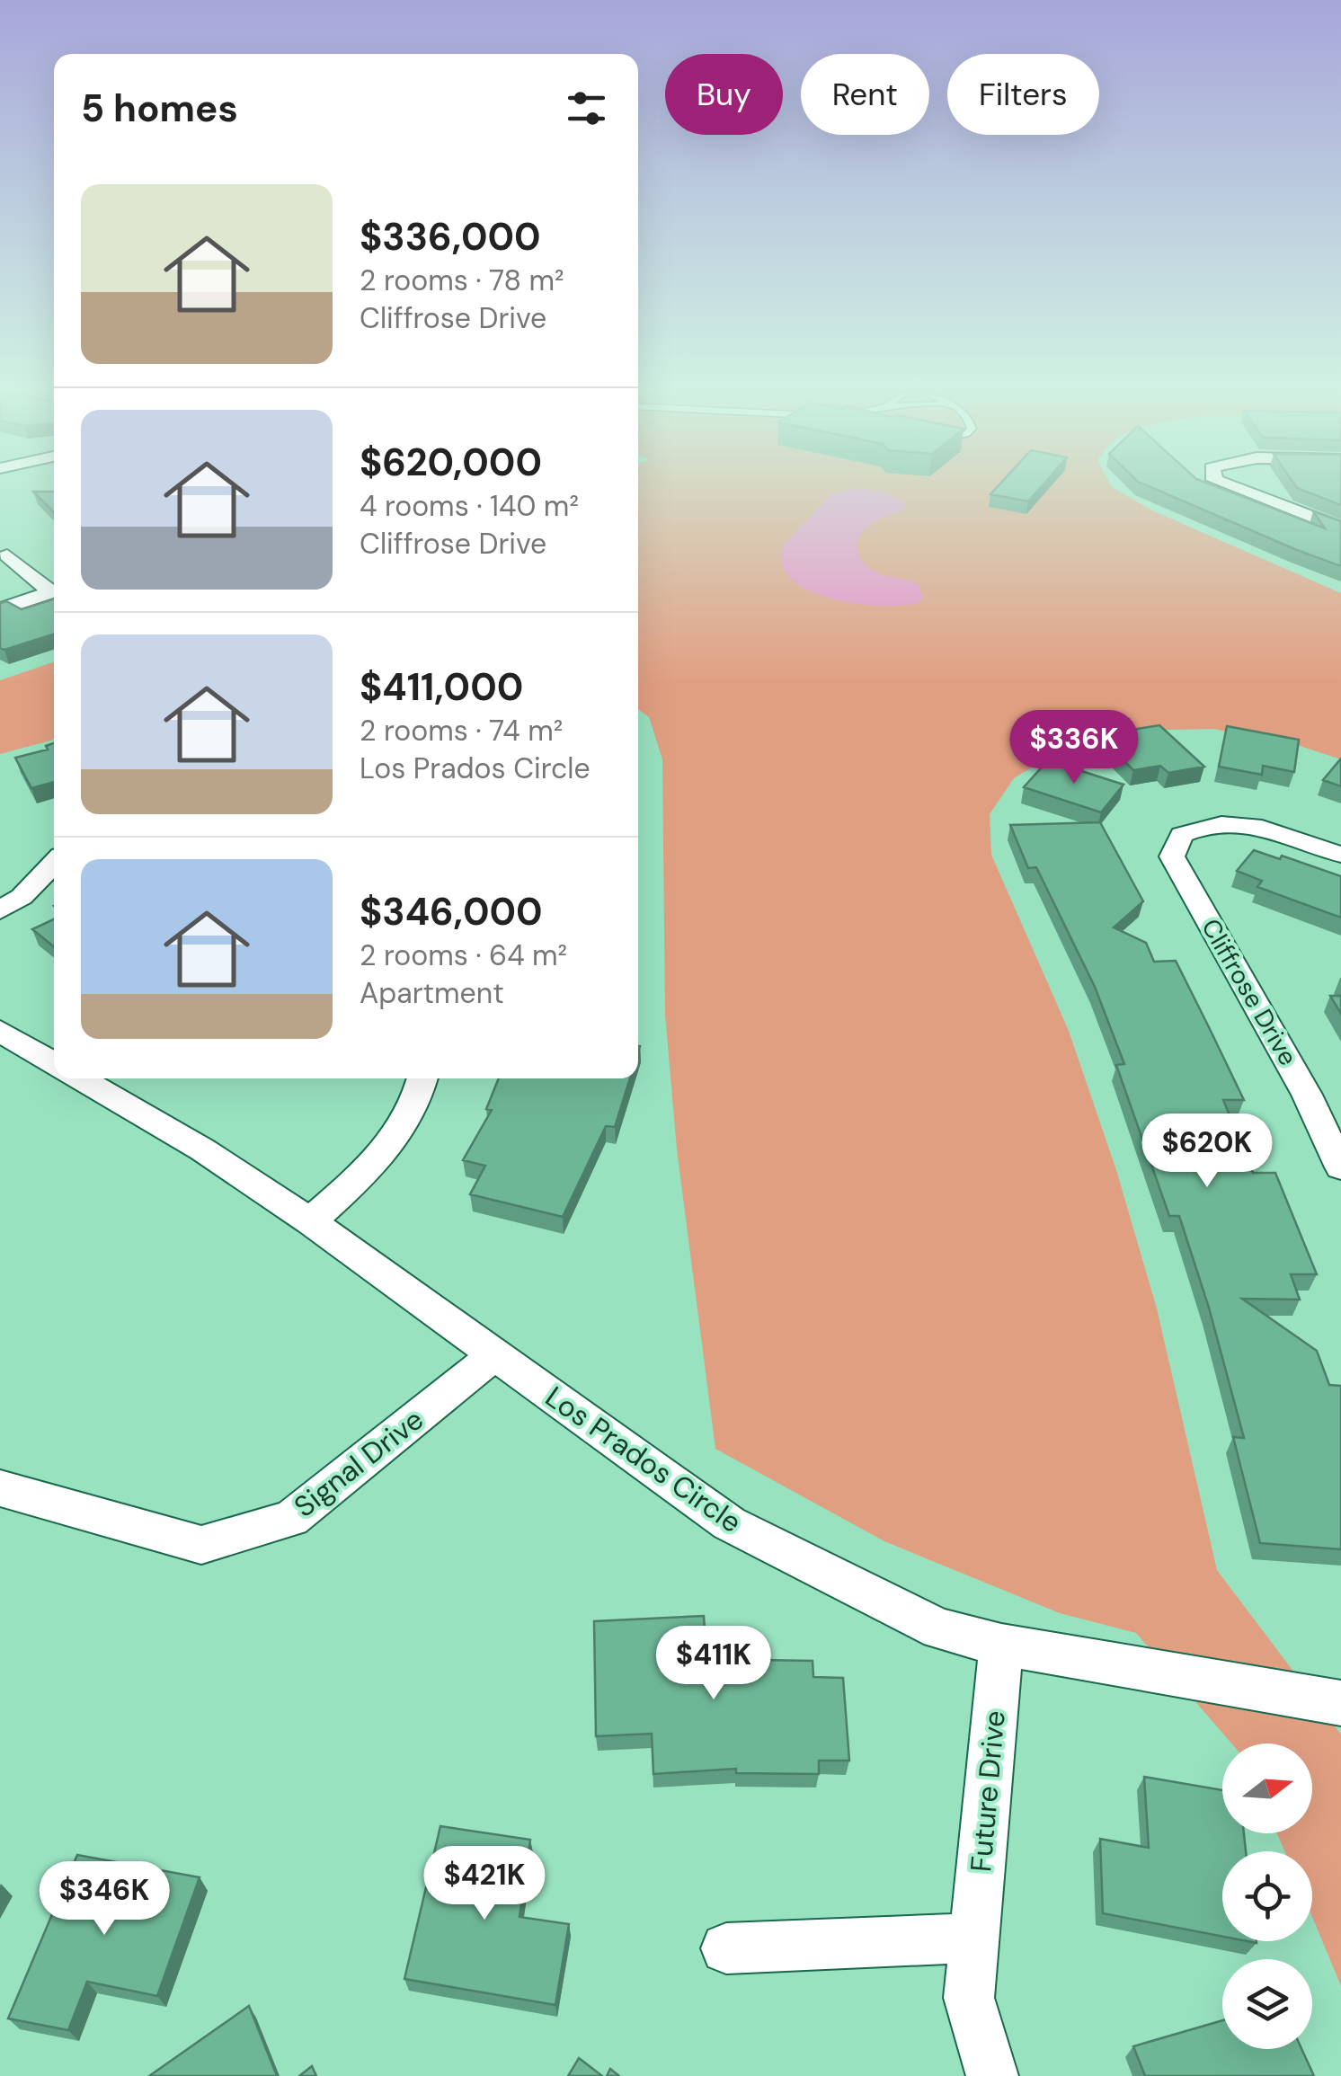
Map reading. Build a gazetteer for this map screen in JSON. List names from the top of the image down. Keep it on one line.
{"streets":{"street":["Cliffrose Drive","Los Prados Circle","Signal Drive","Future Drive"]},"crossings":[["Los Prados Circle","Signal Drive"],["Los Prados Circle","Future Drive"]],"north":"right","page":{"chip":["Buy","Rent","Filters"],"heading":"5 homes","list":[{"name":"$336,000","note":"2 rooms · 78 m² · Cliffrose Drive"},{"name":"$620,000","note":"4 rooms · 140 m² · Cliffrose Drive"},{"name":"$411,000","note":"2 rooms · 74 m² · Los Prados Circle"},{"name":"$346,000","note":"2 rooms · 64 m² · Apartment"}],"price":["$336K","$620K","$411K","$421K","$346K"]}}
